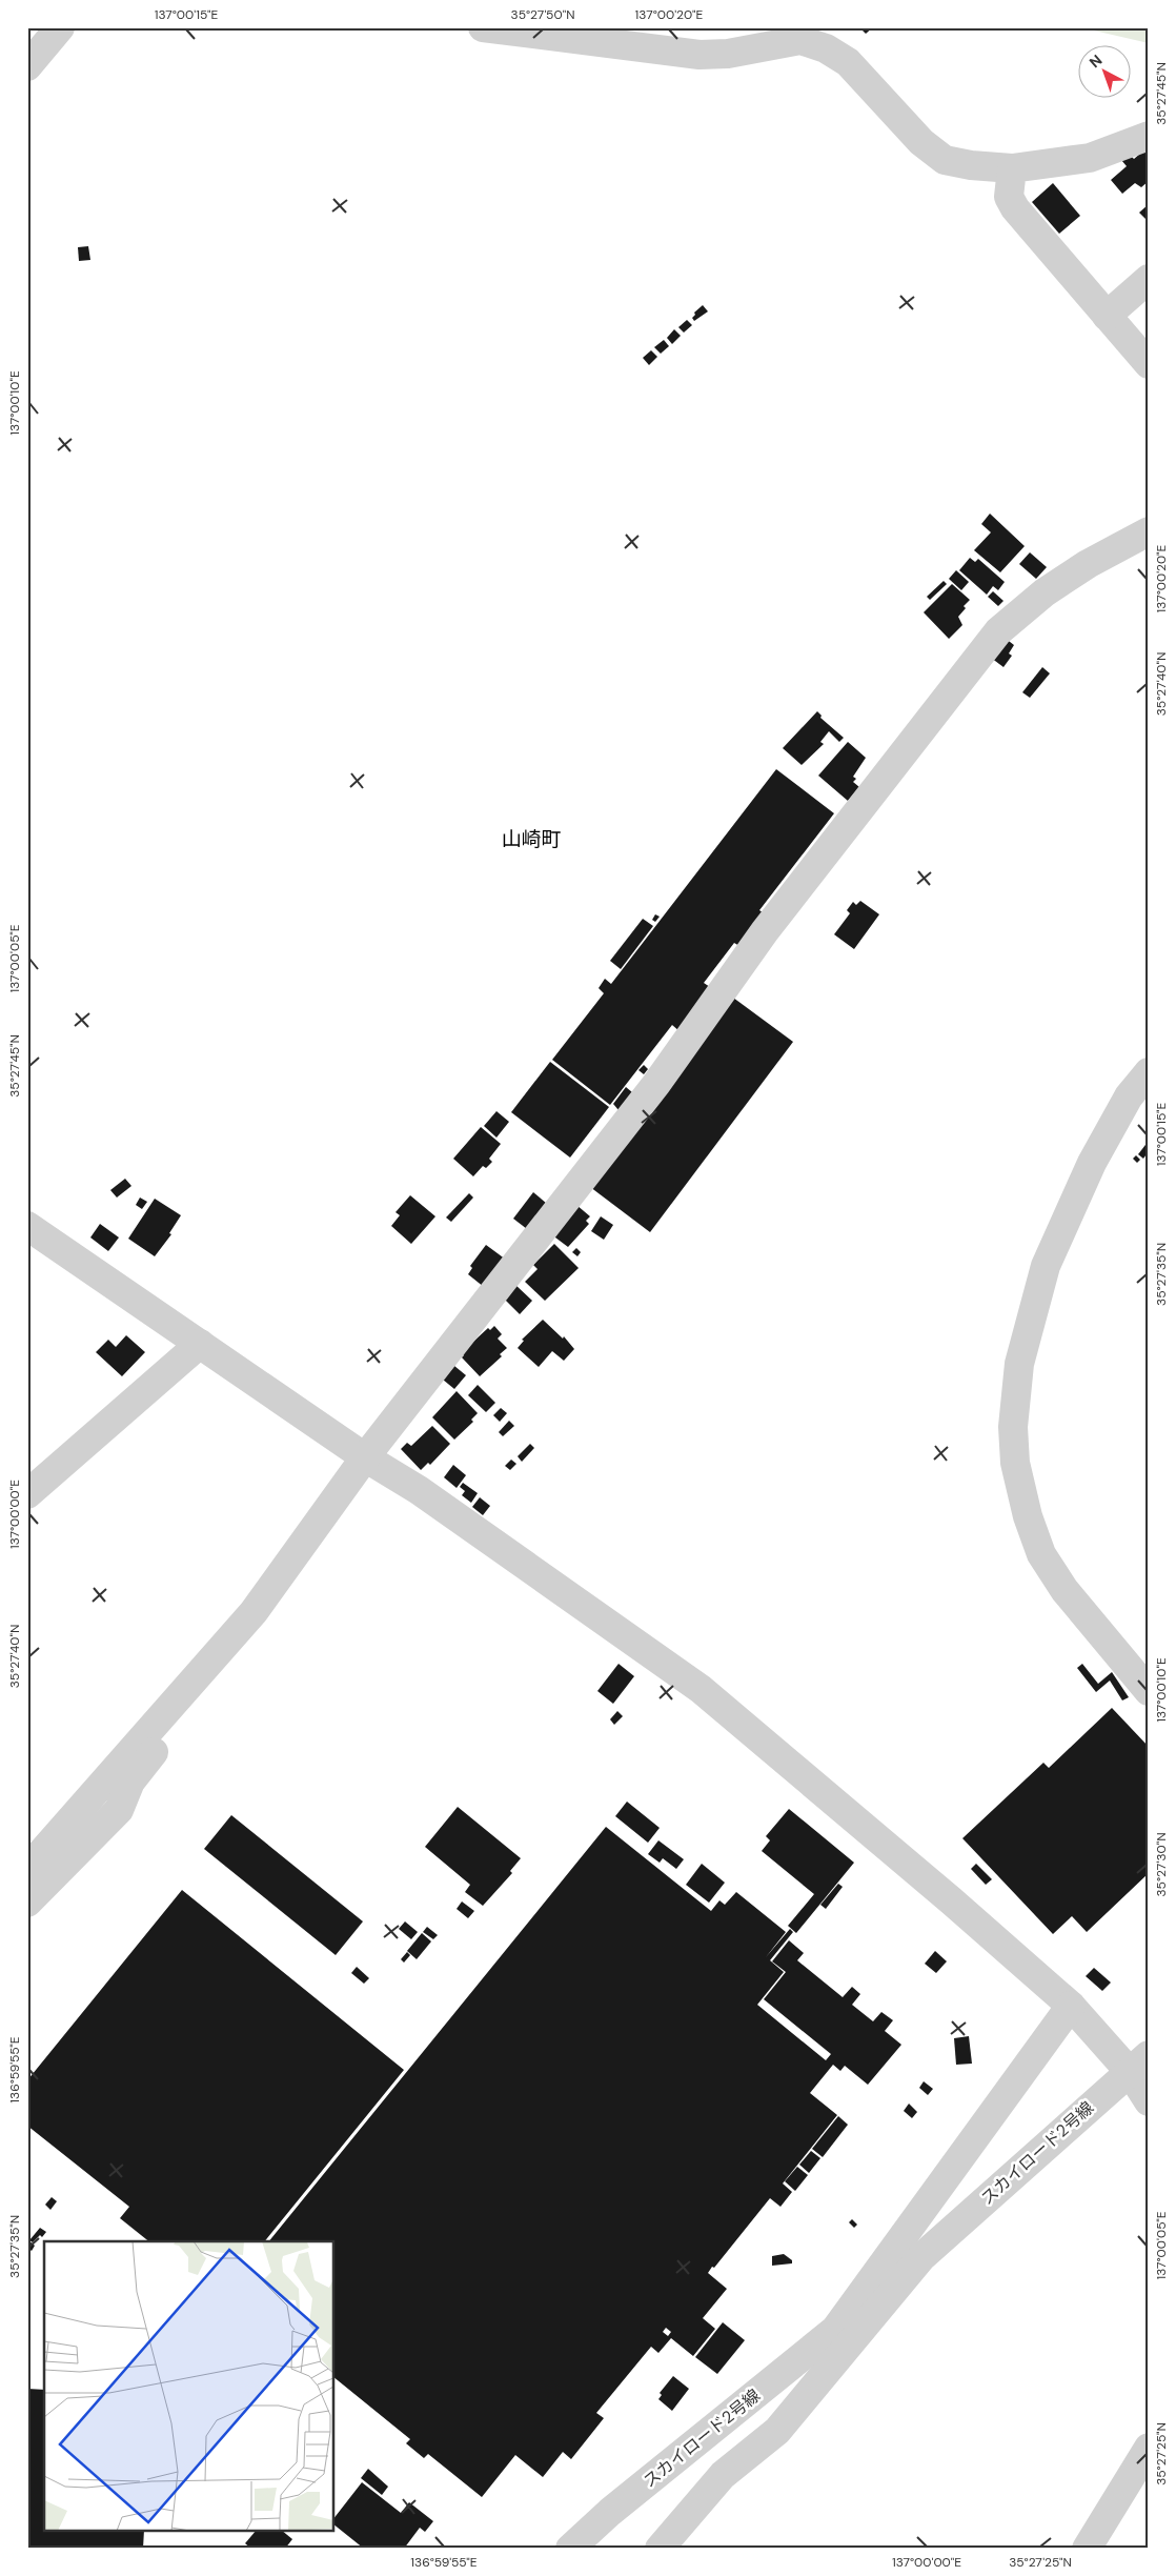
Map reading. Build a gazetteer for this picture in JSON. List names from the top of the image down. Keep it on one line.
{"streets":{"street":["スカイロード2号線"]},"districts":["山崎町"],"north":"top left","coordinates":["137°00'15\"E","35°27'50\"N","137°00'20\"E","35°27'45\"N","137°00'10\"E","35°27'40\"N","137°00'05\"E","35°27'35\"N","137°00'00\"E","35°27'30\"N","136°59'55\"E","35°27'25\"N"]}
